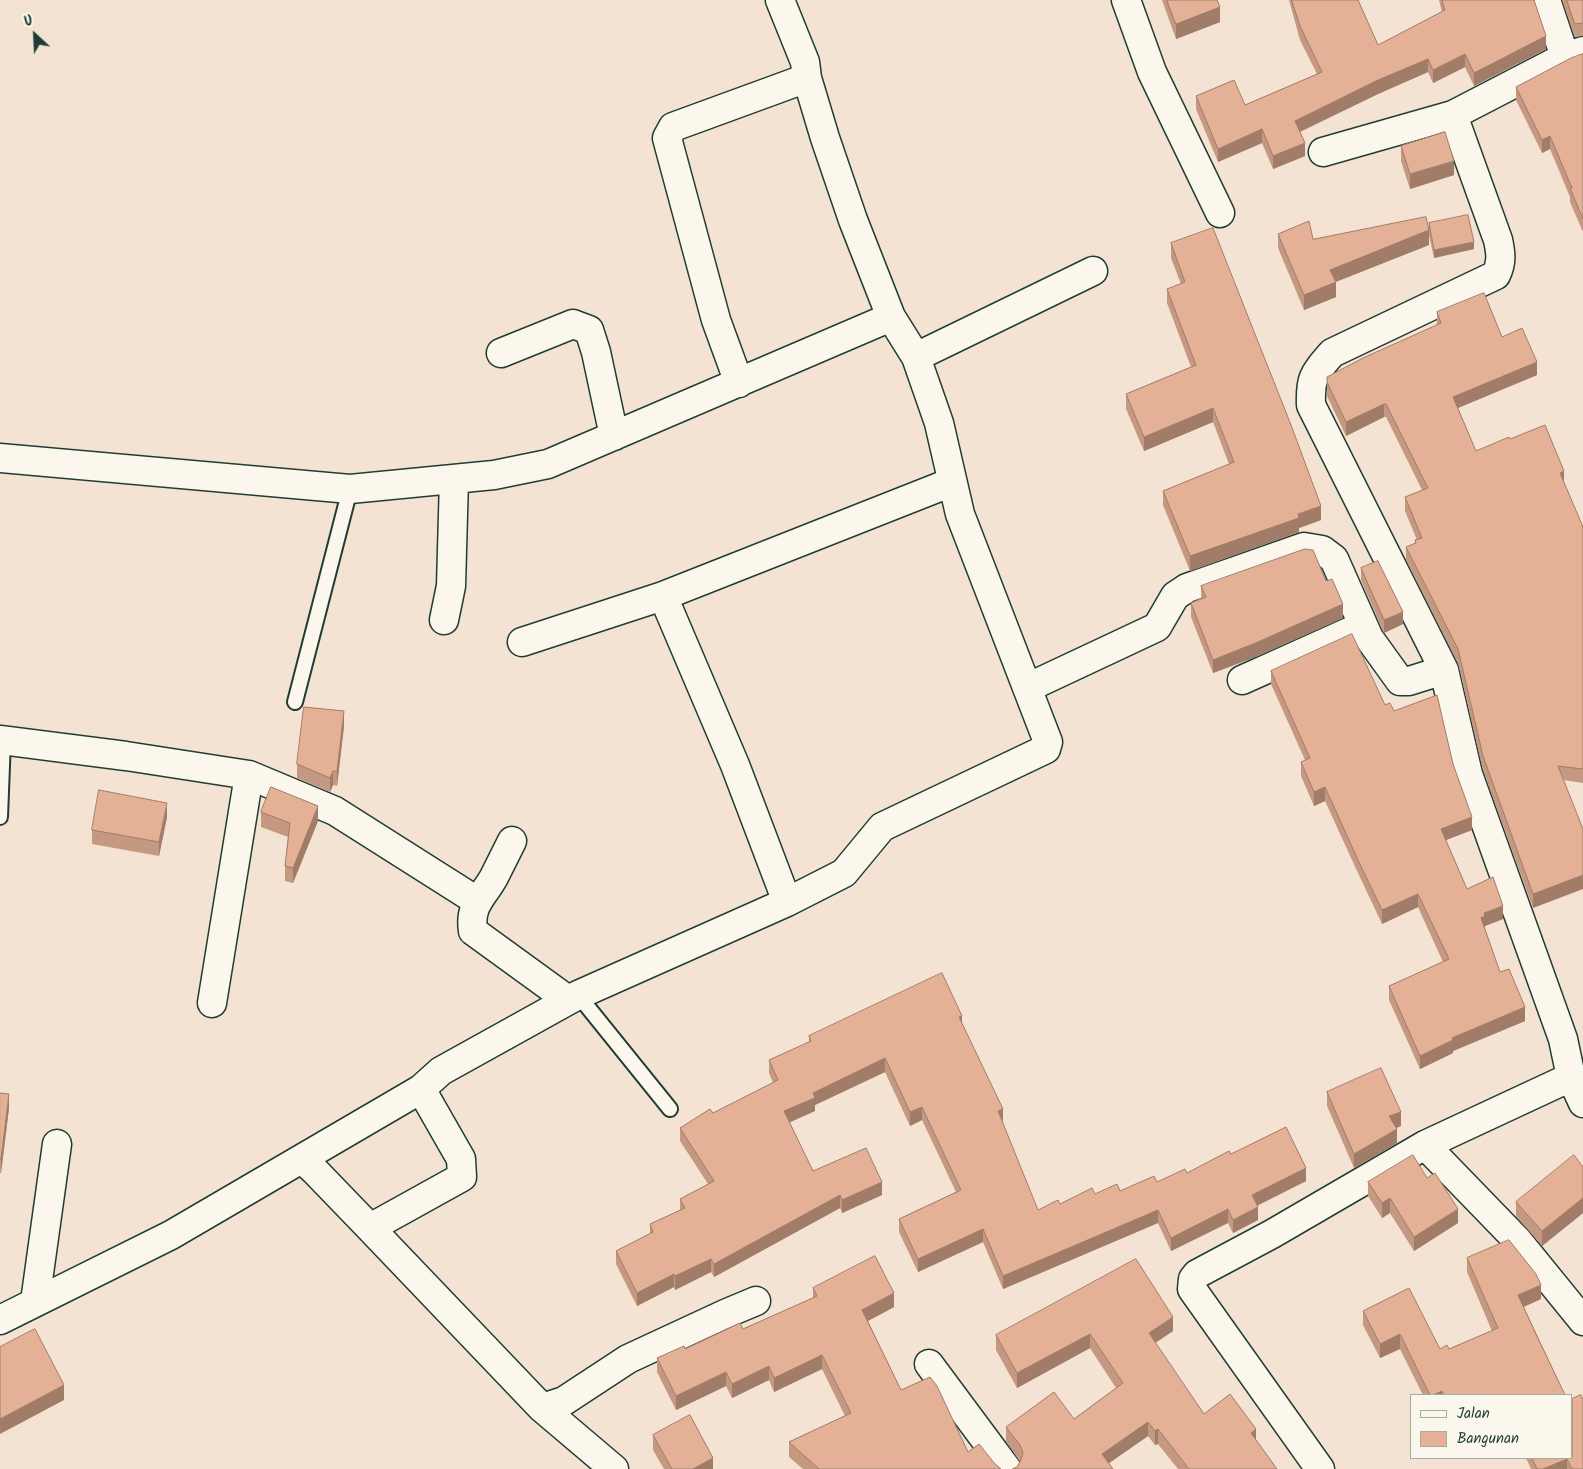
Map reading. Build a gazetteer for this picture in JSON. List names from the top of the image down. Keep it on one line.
{"legend":["Jalan","Bangunan"],"north":"top left"}
